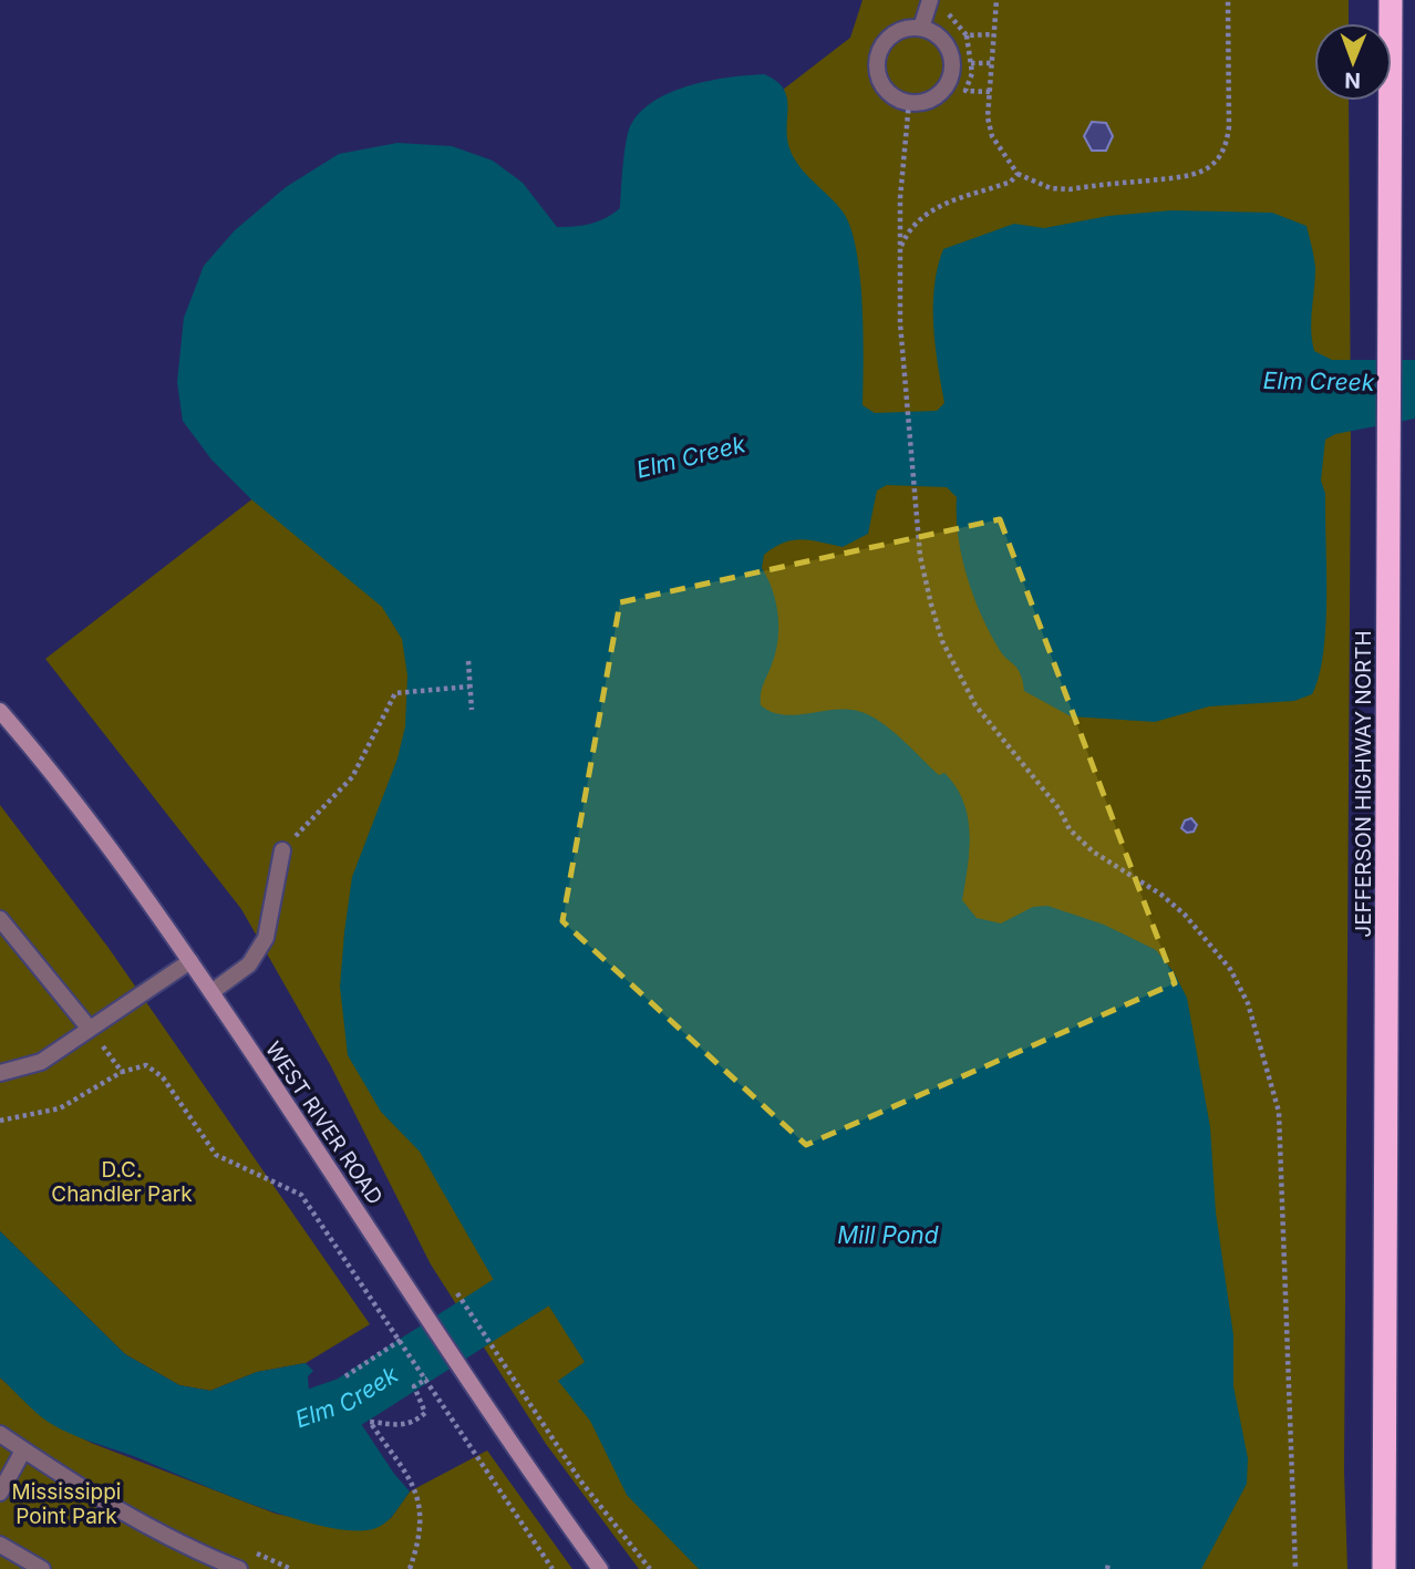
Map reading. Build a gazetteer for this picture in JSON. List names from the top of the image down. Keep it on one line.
{"streets":{"highway":["JEFFERSON HIGHWAY NORTH"],"street":["WEST RIVER ROAD"]},"water":["Elm Creek","Mill Pond"],"parks":["D.C. Chandler Park","Mississippi Point Park"],"north":"bottom"}
